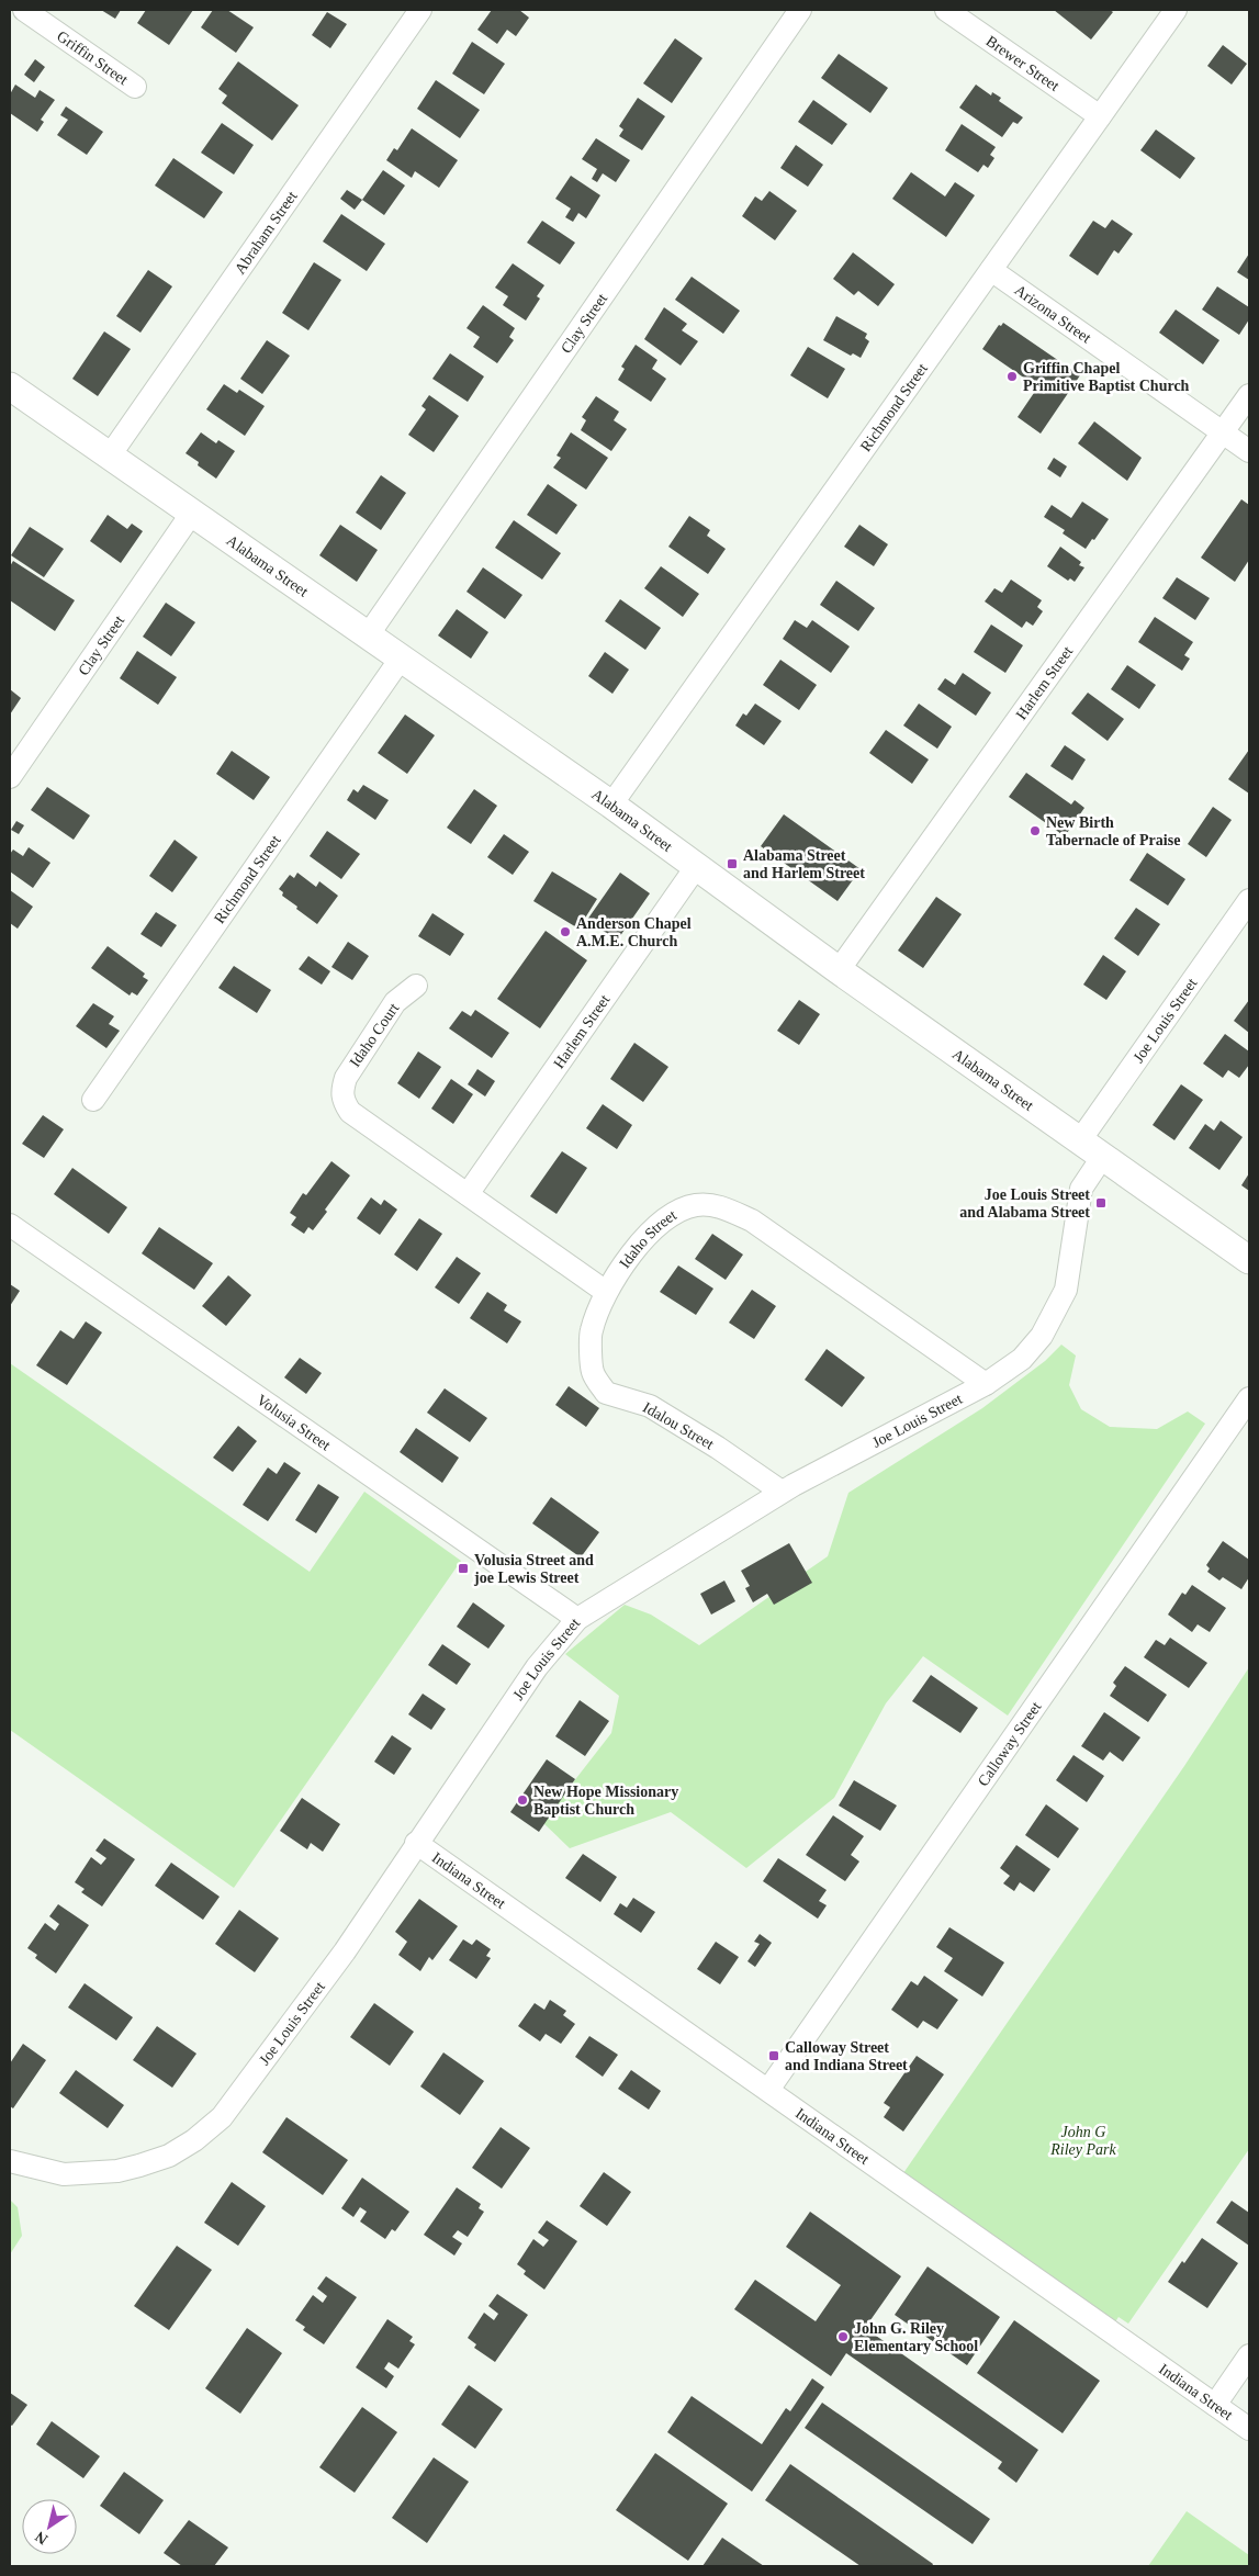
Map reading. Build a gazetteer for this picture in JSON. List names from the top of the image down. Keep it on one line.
{"streets":{"street":["Griffin Street","Brewer Street","Abraham Street","Arizona Street","Clay Street","Richmond Street","Alabama Street","Harlem Street","Joe Louis Street","Idaho Court","Idaho Street","Volusia Street","Idalou Street","Calloway Street","Indiana Street"]},"crossings":[["Brewer Street","Richmond Street"],["Abraham Street","Alabama Street"],["Arizona Street","Richmond Street"],["Arizona Street","Harlem Street"],["Clay Street","Alabama Street"],["Richmond Street","Alabama Street"],["Alabama Street","Harlem Street"],["Alabama Street","Joe Louis Street"],["Harlem Street","Idaho Court"],["Joe Louis Street","Idaho Street"],["Joe Louis Street","Volusia Street"],["Joe Louis Street","Idalou Street"],["Joe Louis Street","Indiana Street"],["Idaho Street","Idalou Street"],["Calloway Street","Indiana Street"]],"parks":["John G Riley Park"],"places":{"other":["Griffin Chapel Primitive Baptist Church","New Birth Tabernacle of Praise","Anderson Chapel A.M.E. Church","New Hope Missionary Baptist Church","John G. Riley Elementary School"],"transit":["Alabama Street and Harlem Street","Joe Louis Street and Alabama Street","Volusia Street and joe Lewis Street","Calloway Street and Indiana Street"]},"north":"bottom left"}
